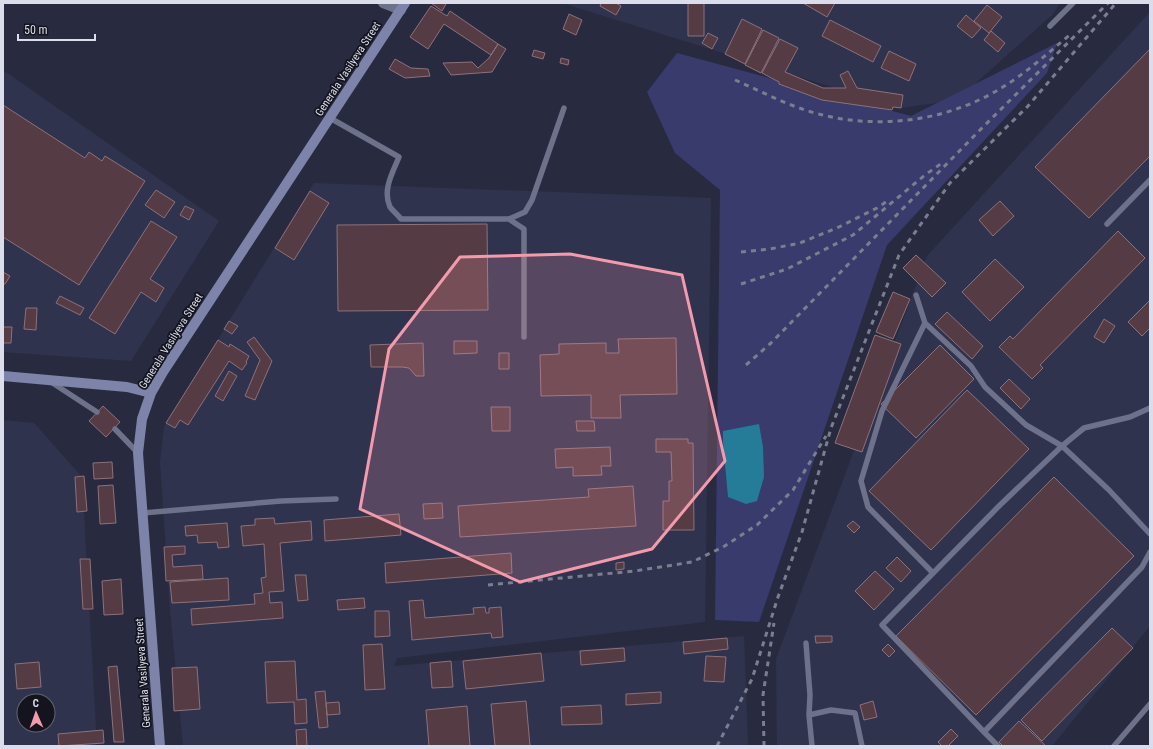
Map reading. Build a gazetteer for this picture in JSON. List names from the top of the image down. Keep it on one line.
{"streets":{"main road":["Generala Vasilyeva Street"]},"scale_bar":"50 m","north":"top"}
